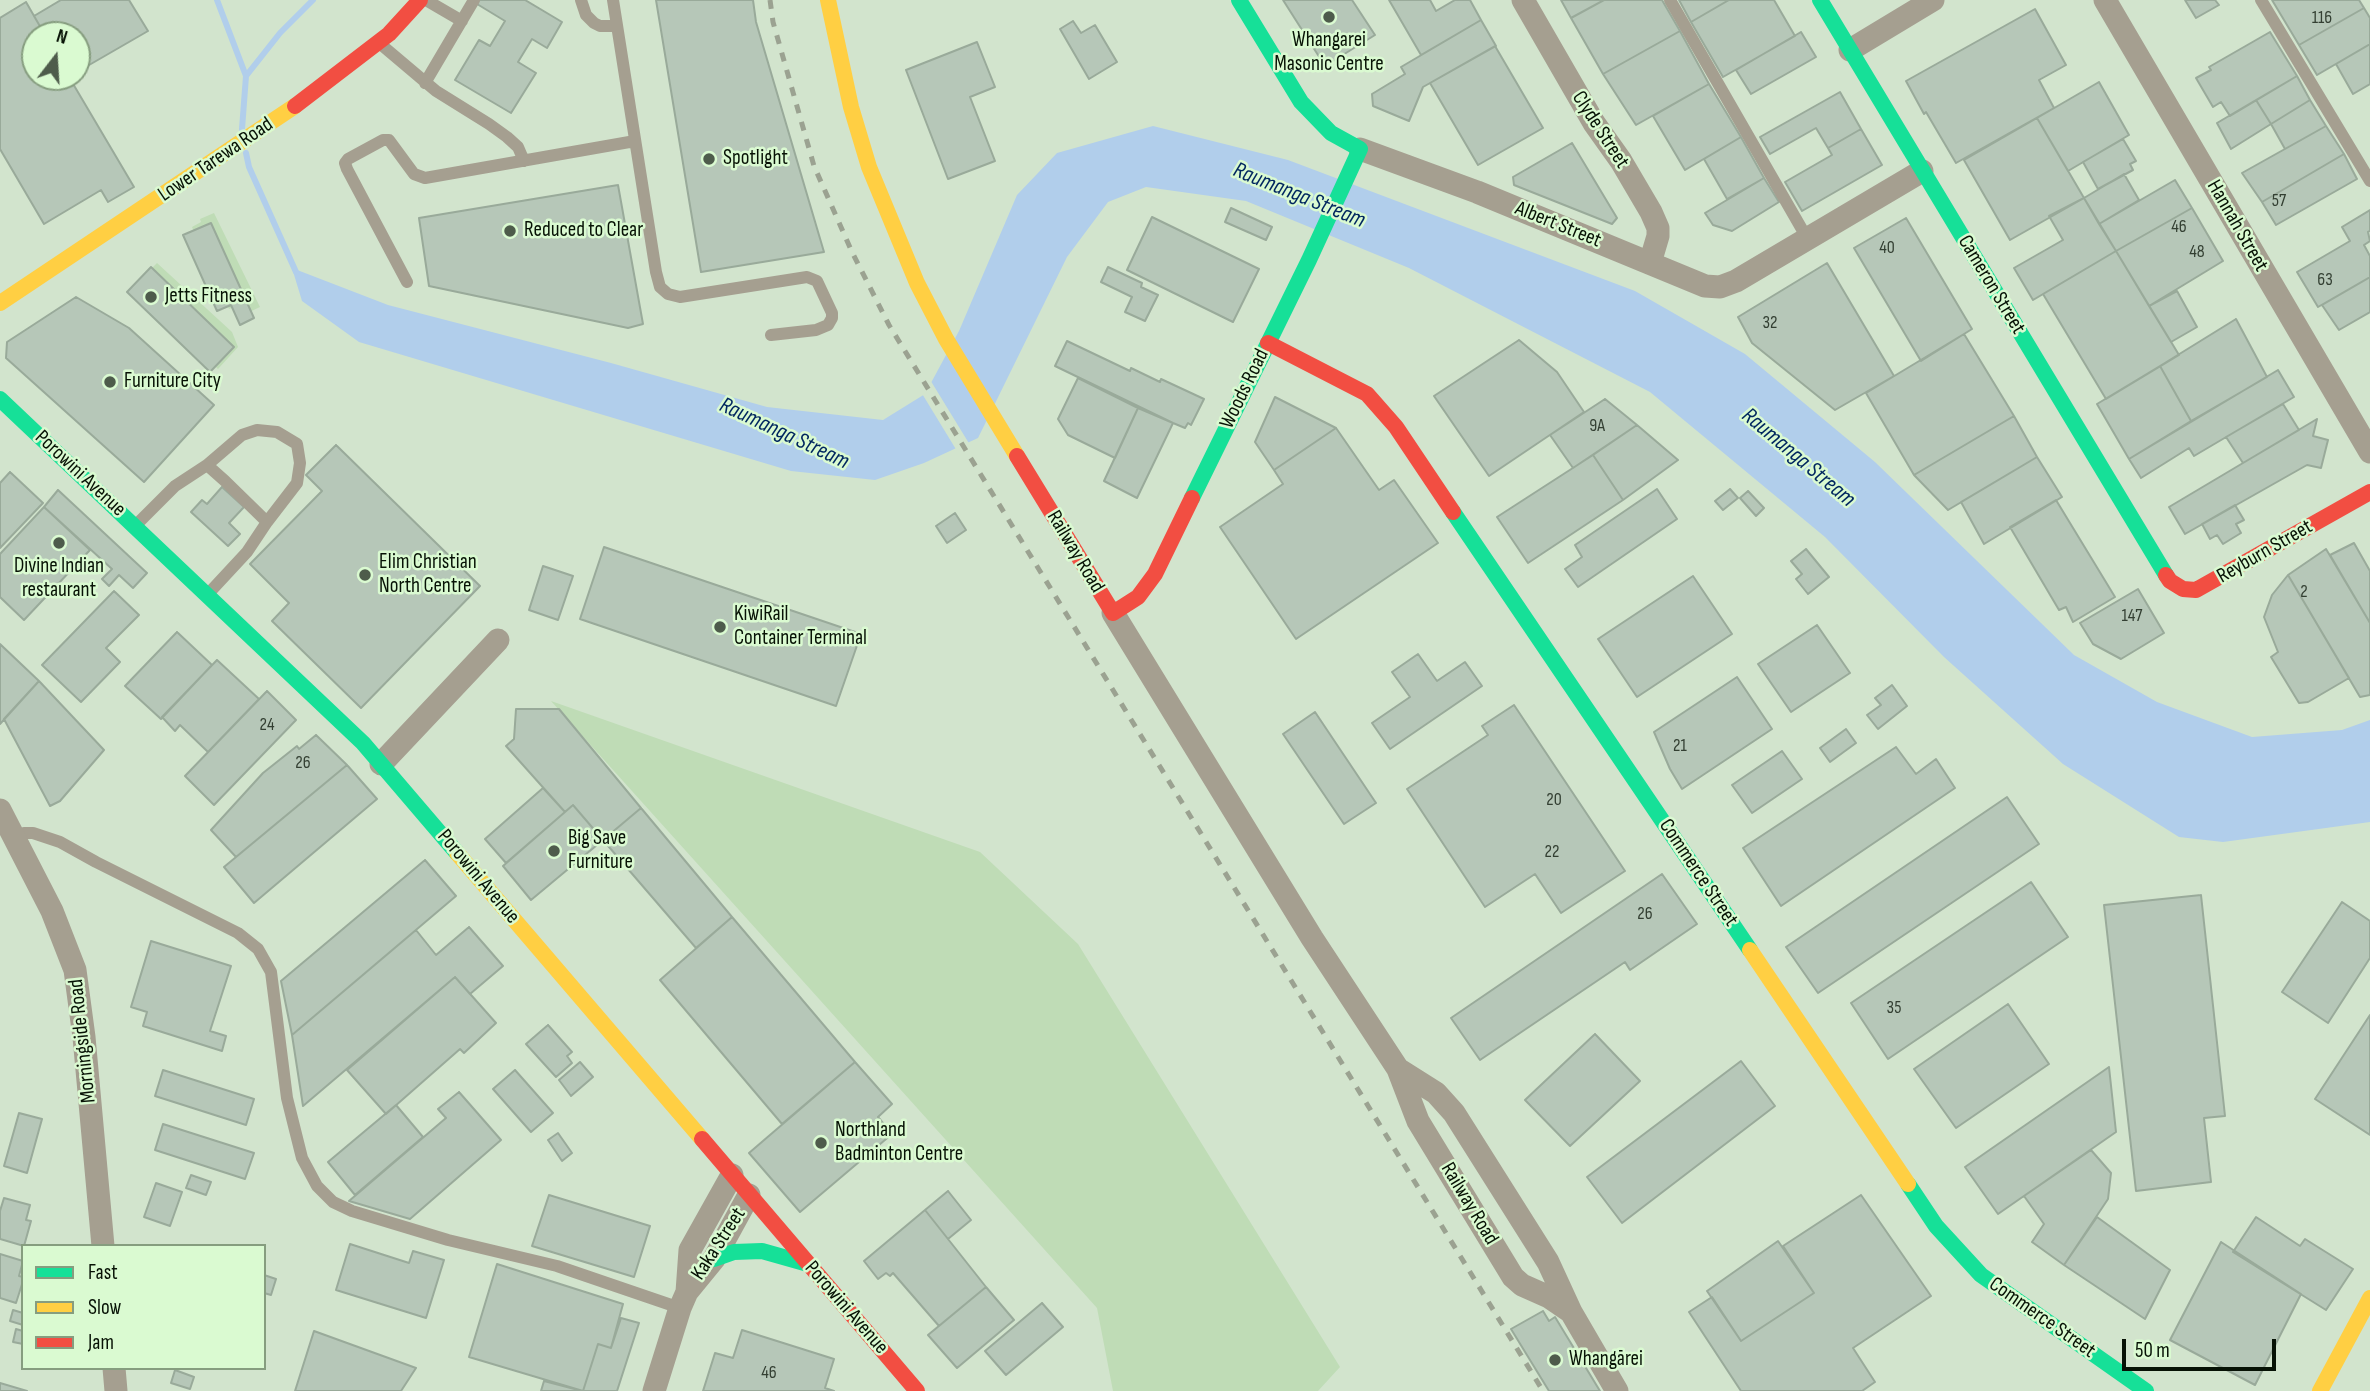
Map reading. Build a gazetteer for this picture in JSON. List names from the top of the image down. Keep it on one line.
{"streets":{"street":["Clyde Street","Lower Tarewa Road","Albert Street","Hannah Street","Cameron Street","Woods Road","Porowini Avenue","Railway Road","Reyburn Street","Commerce Street","Morningside Road","Kaka Street"]},"crossings":[["Clyde Street","Albert Street"],["Albert Street","Cameron Street"],["Albert Street","Woods Road"],["Cameron Street","Reyburn Street"],["Woods Road","Railway Road"],["Woods Road","Commerce Street"],["Porowini Avenue","Kaka Street"]],"water":["Raumanga Stream"],"places":["Whangarei Masonic Centre","Spotlight","Reduced to Clear","Jetts Fitness","Furniture City","Divine Indian restaurant","Elim Christian North Centre","KiwiRail Container Terminal","Big Save Furniture","Northland Badminton Centre","Whangārei"],"house_numbers":["116","57","46","40","48","63","32","9A","2","147","24","21","26","20","22","26","35","46"],"legend":["Fast","Slow","Jam"],"scale_bar":"50 m","north":"top"}
